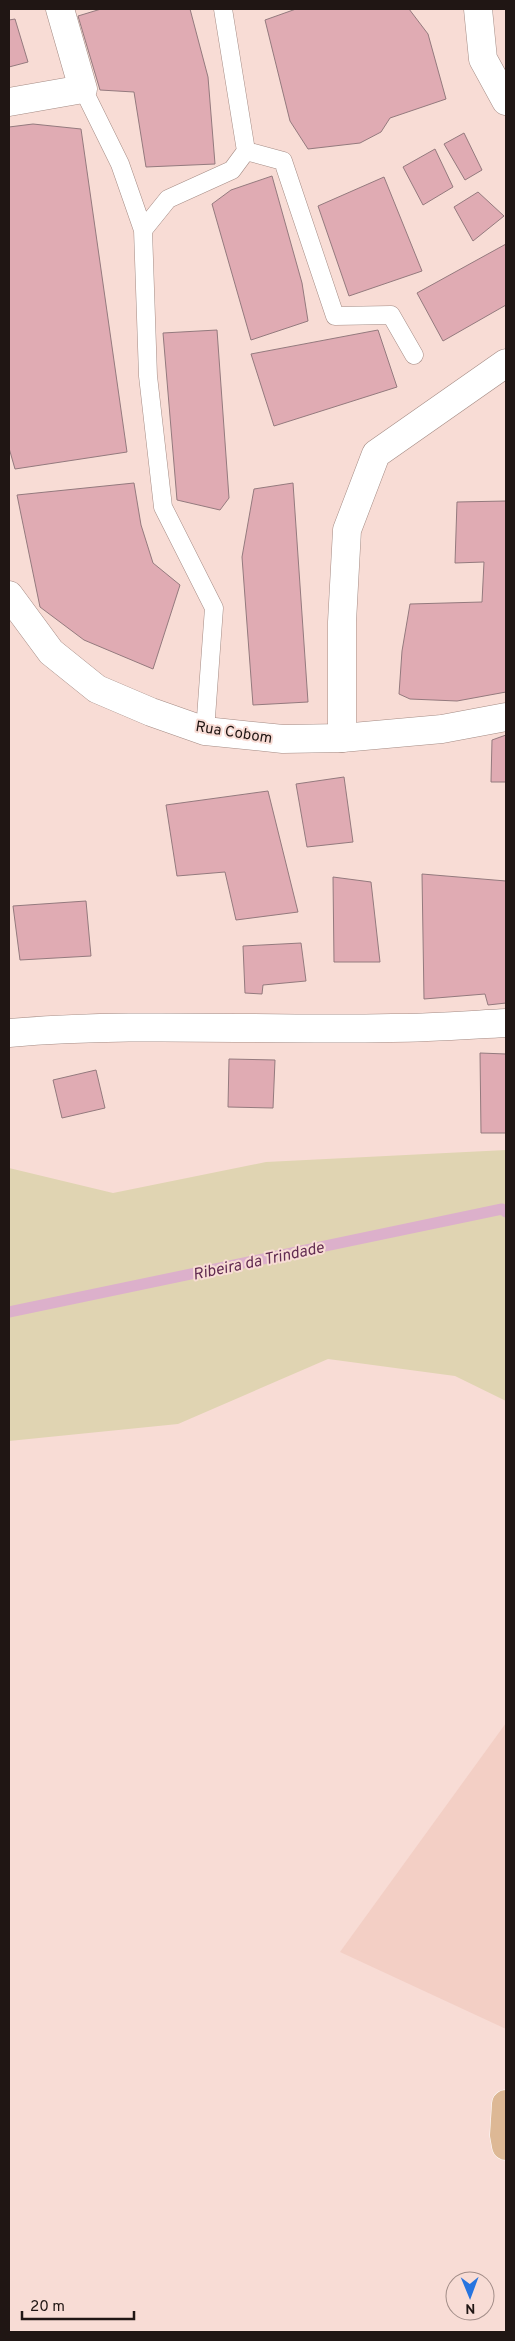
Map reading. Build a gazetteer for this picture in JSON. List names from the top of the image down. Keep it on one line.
{"streets":{"street":["Rua Cobom"]},"water":["Ribeira da Trindade"],"scale_bar":"20 m","north":"bottom"}
